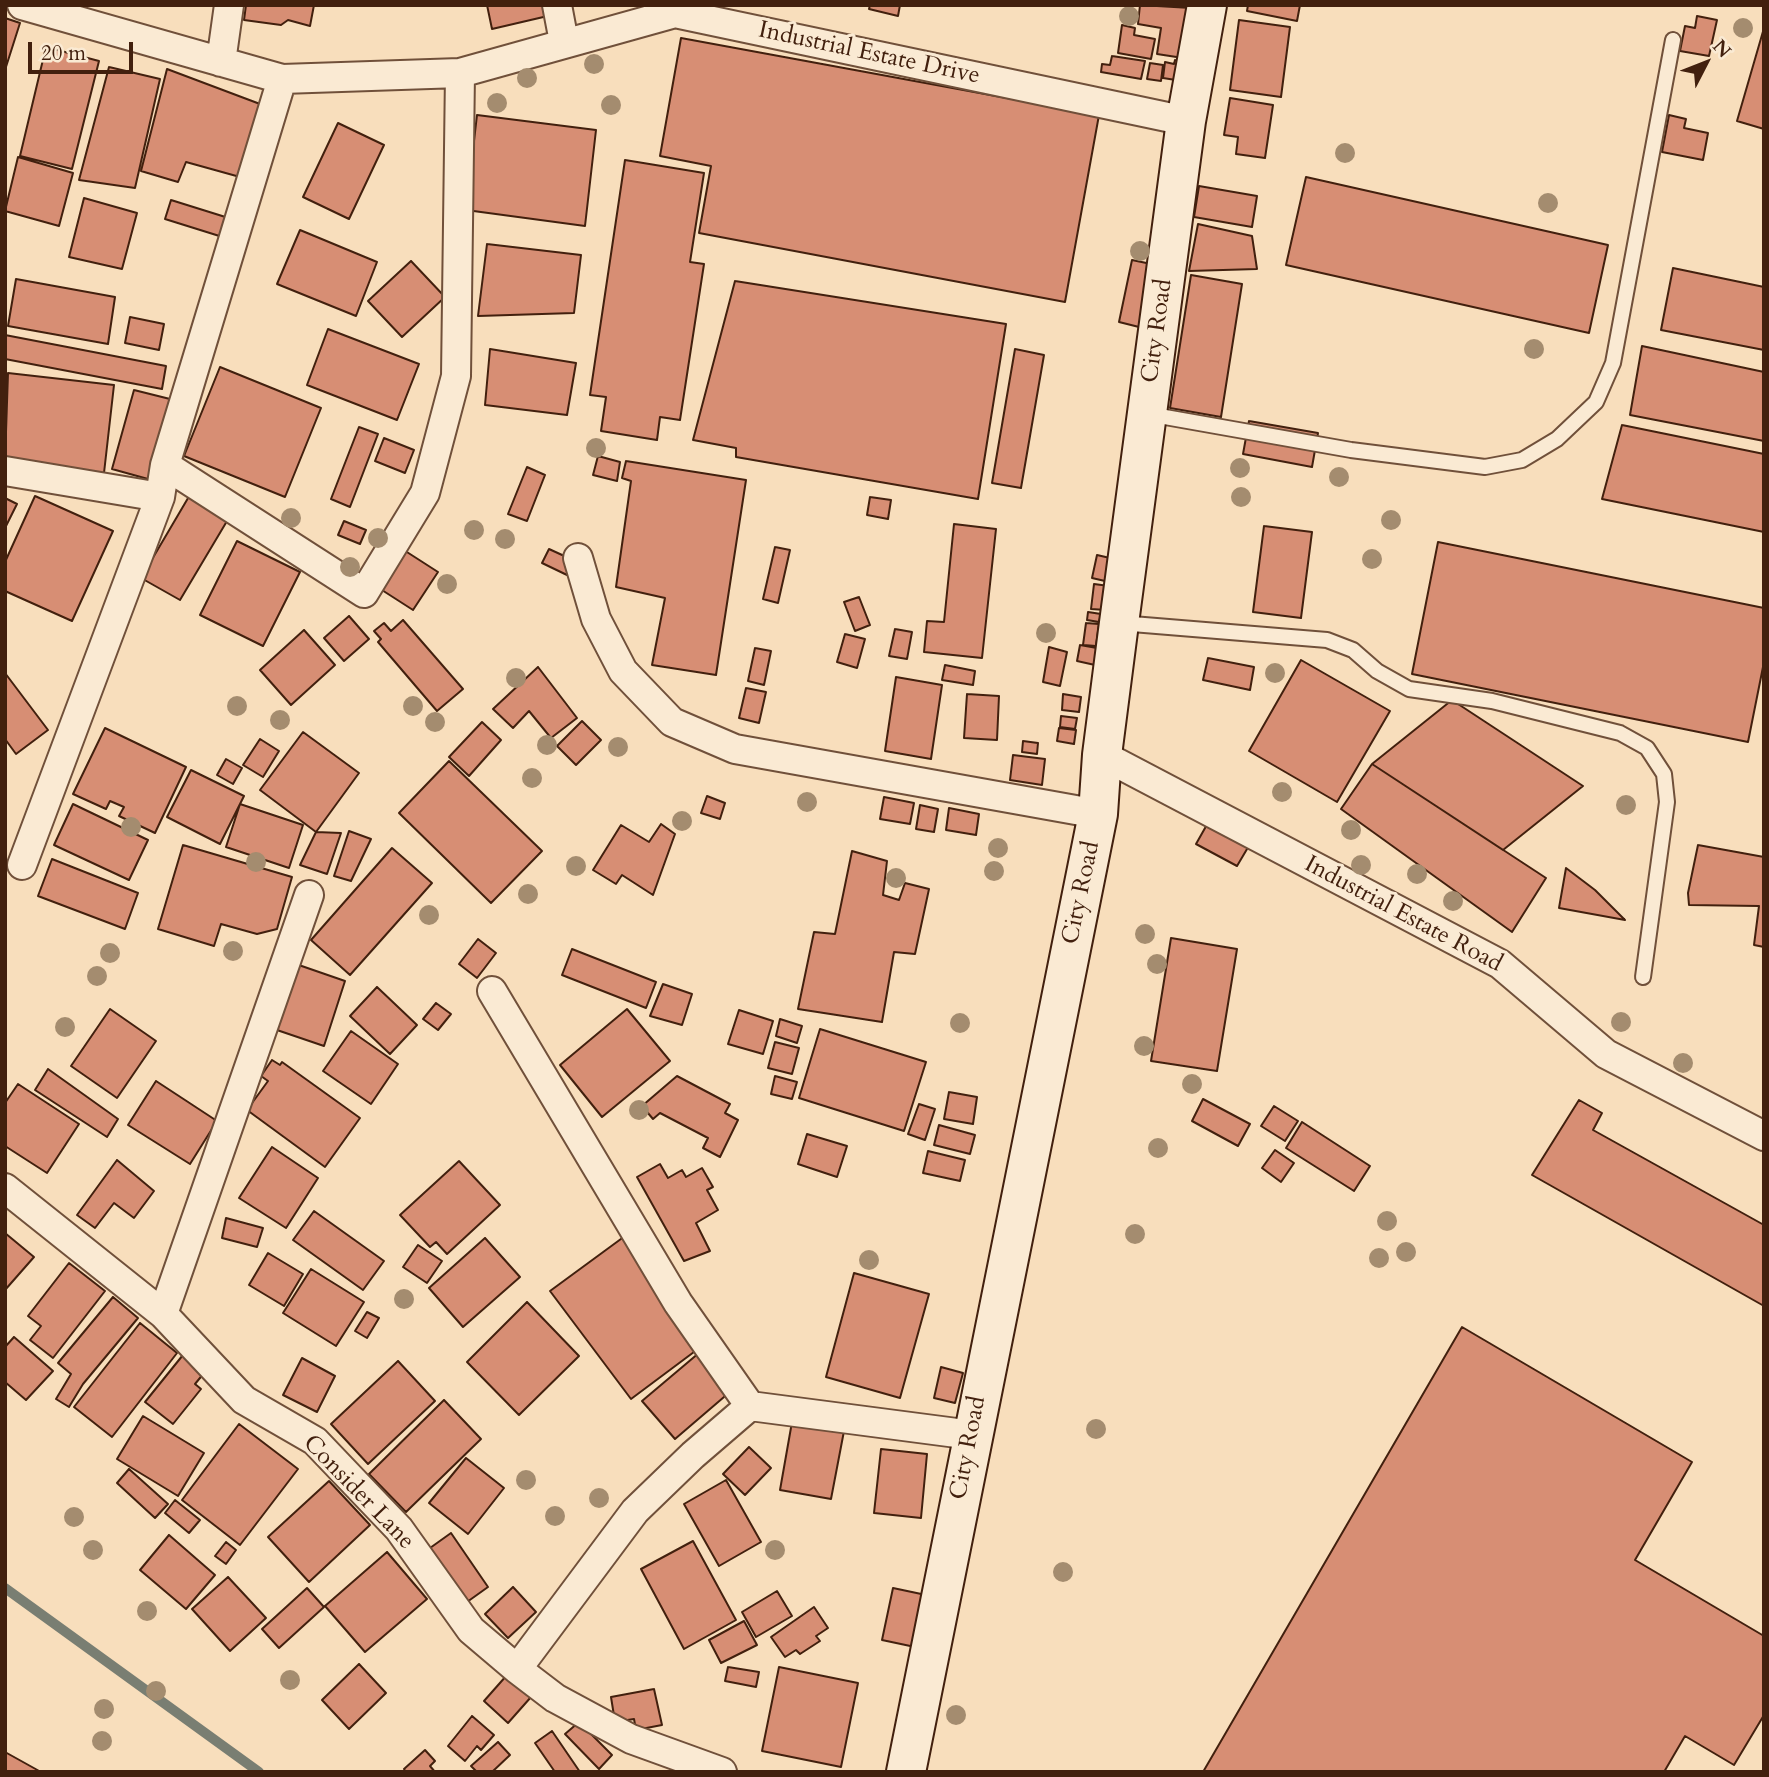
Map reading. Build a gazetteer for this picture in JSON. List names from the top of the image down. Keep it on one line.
{"streets":{"main road":["City Road"],"street":["Industrial Estate Drive","Industrial Estate Road","Consider Lane"]},"crossings":[["Industrial Estate Drive","City Road"],["City Road","Industrial Estate Road"]],"scale_bar":"20 m","north":"top right"}
